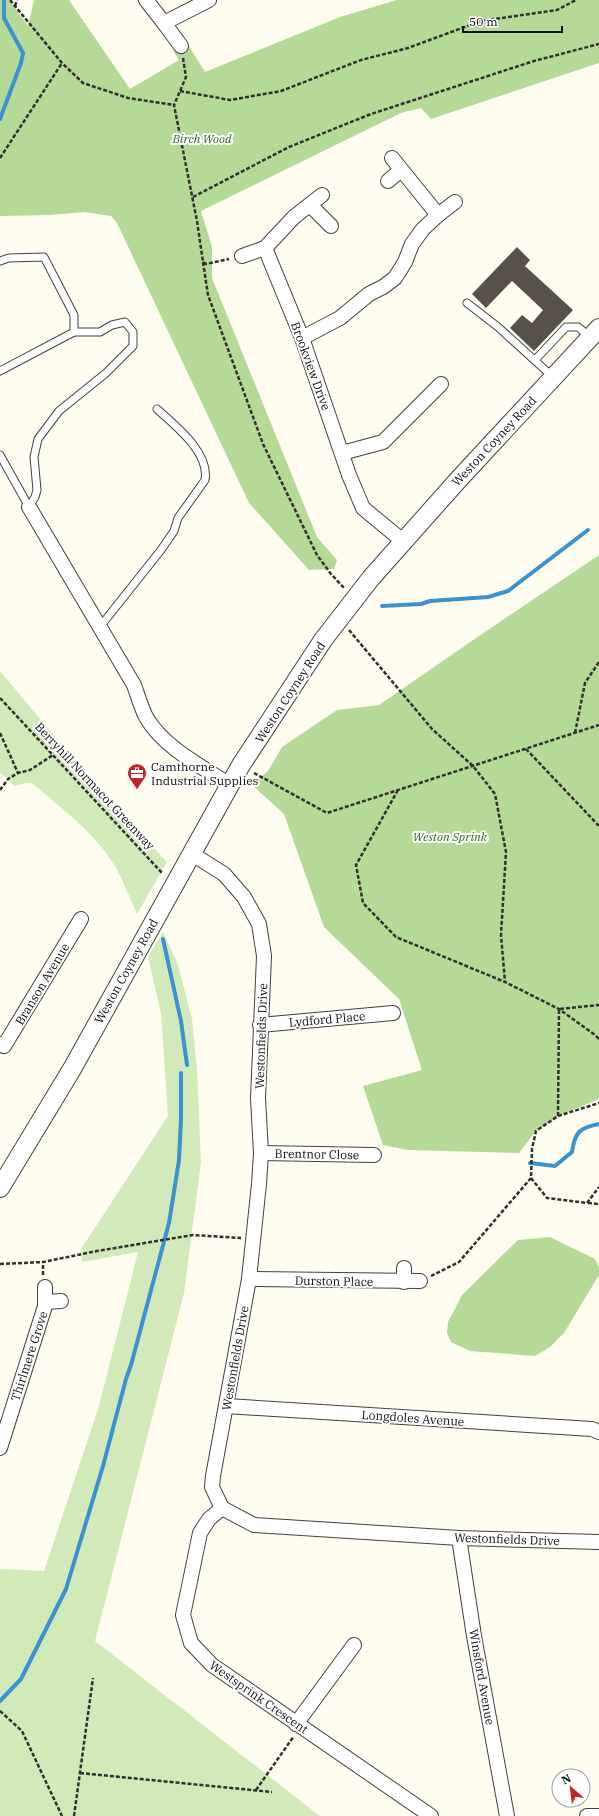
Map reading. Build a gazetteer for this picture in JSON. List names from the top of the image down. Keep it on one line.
{"streets":{"street":["Brookview Drive","Weston Coyney Road","Branson Avenue","Lydford Place","Westonfields Drive","Brentnor Close","Durston Place","Thirlmere Grove","Longdoles Avenue","Winsford Avenue","Westsprink Crescent"],"path":["Berryhill Normacot Greenway"]},"crossings":[["Brookview Drive","Weston Coyney Road"],["Weston Coyney Road","Berryhill Normacot Greenway"],["Weston Coyney Road","Westonfields Drive"],["Lydford Place","Westonfields Drive"],["Westonfields Drive","Brentnor Close"],["Westonfields Drive","Durston Place"],["Westonfields Drive","Longdoles Avenue"],["Westonfields Drive","Winsford Avenue"],["Westonfields Drive","Westsprink Crescent"]],"parks":["Birch Wood","Weston Sprink"],"places":{"office":["Camthorne Industrial Supplies"]},"scale_bar":"50 m","north":"top left"}
